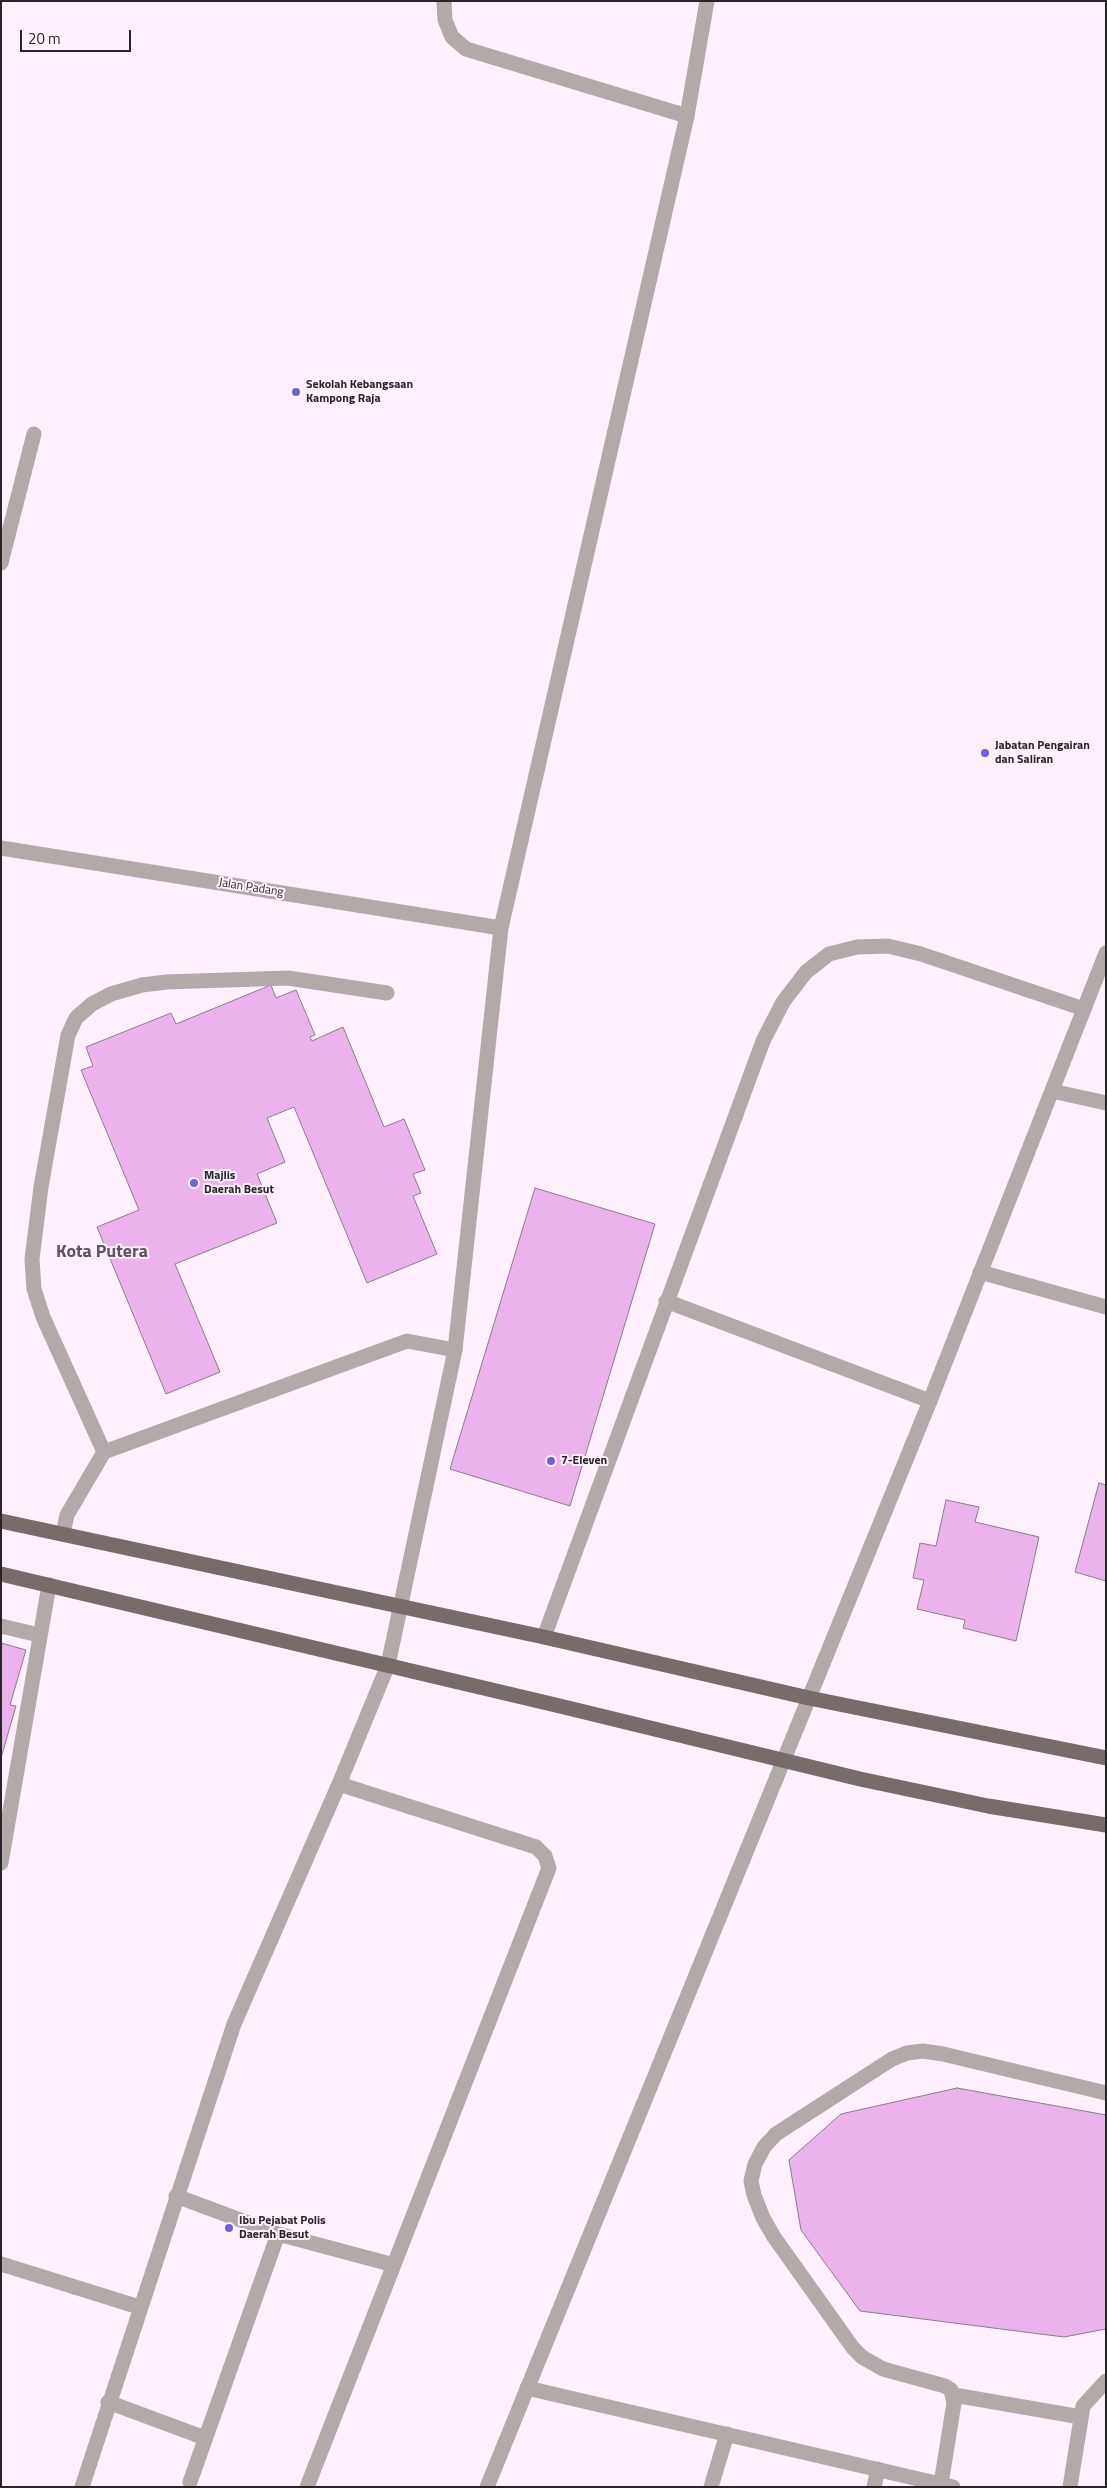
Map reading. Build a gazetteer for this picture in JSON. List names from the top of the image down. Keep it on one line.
{"streets":{"street":["Jalan Padang"]},"districts":["Kota Putera"],"places":["Sekolah Kebangsaan Kampong Raja","Jabatan Pengairan dan Saliran","Majlis Daerah Besut","7-Eleven","Ibu Pejabat Polis Daerah Besut"],"scale_bar":"20 m"}
